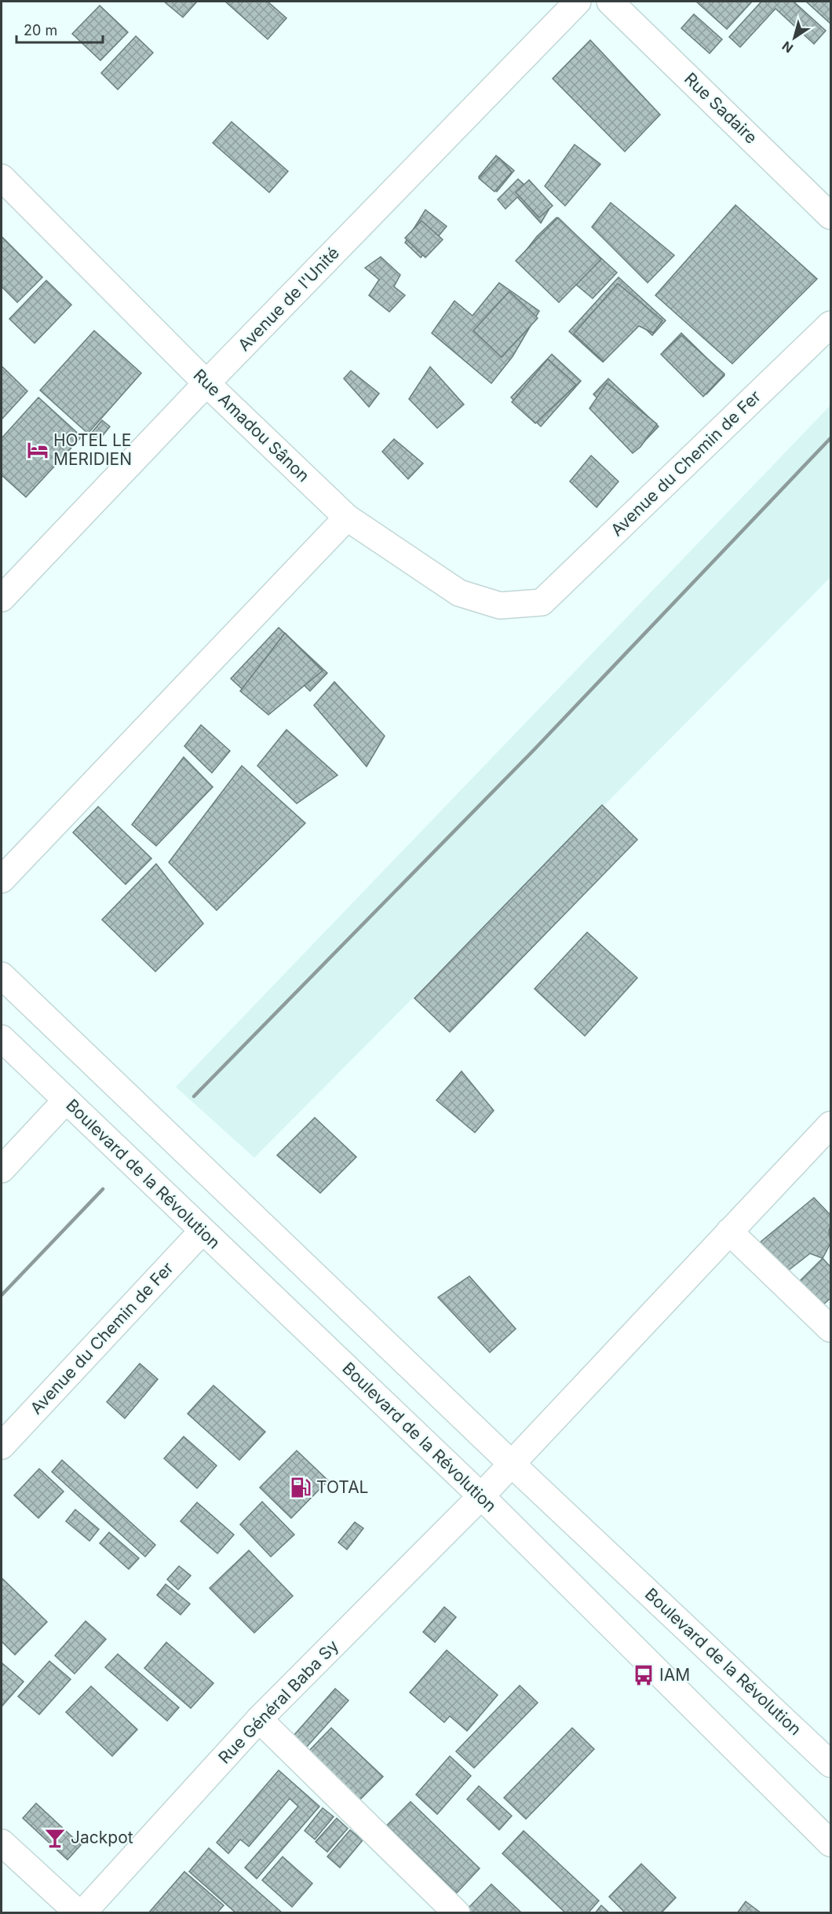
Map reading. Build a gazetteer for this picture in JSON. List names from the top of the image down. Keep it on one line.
{"streets":{"street":["Rue Sadaire","Avenue de l'Unité","Rue Amadou Sânon","Avenue du Chemin de Fer","Boulevard de la Révolution","Rue Général Baba Sy"]},"crossings":[["Avenue de l'Unité","Rue Amadou Sânon"],["Rue Amadou Sânon","Avenue du Chemin de Fer"],["Avenue du Chemin de Fer","Boulevard de la Révolution"],["Boulevard de la Révolution","Rue Général Baba Sy"]],"places":{"hotel":["HOTEL LE MERIDIEN"],"fuel station":["TOTAL"],"bus stop":["IAM"],"bar":["Jackpot"]},"scale_bar":"20 m","north":"bottom left"}
